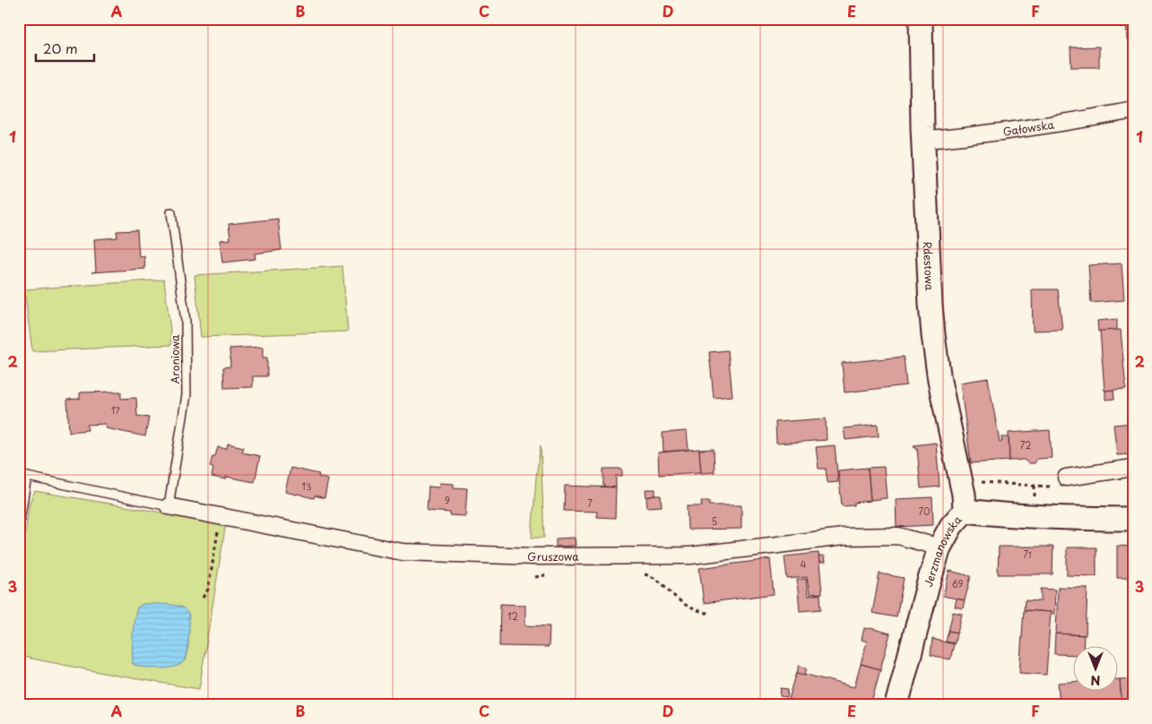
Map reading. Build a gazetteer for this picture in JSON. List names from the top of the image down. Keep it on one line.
{"streets":{"street":["Gałowska","Rdestowa","Jerzmanowska","Gruszowa"],"lane":["Aroniowa"]},"crossings":[["Gałowska","Rdestowa"],["Rdestowa","Jerzmanowska"],["Aroniowa","Gruszowa"],["Jerzmanowska","Gruszowa"]],"house_numbers":["17","72","13","9","7","70","5","71","4","69","12"],"scale_bar":"20 m","north":"bottom","grid":{"columns":["A","B","C","D","E","F"],"rows":["1","2","3"]}}
